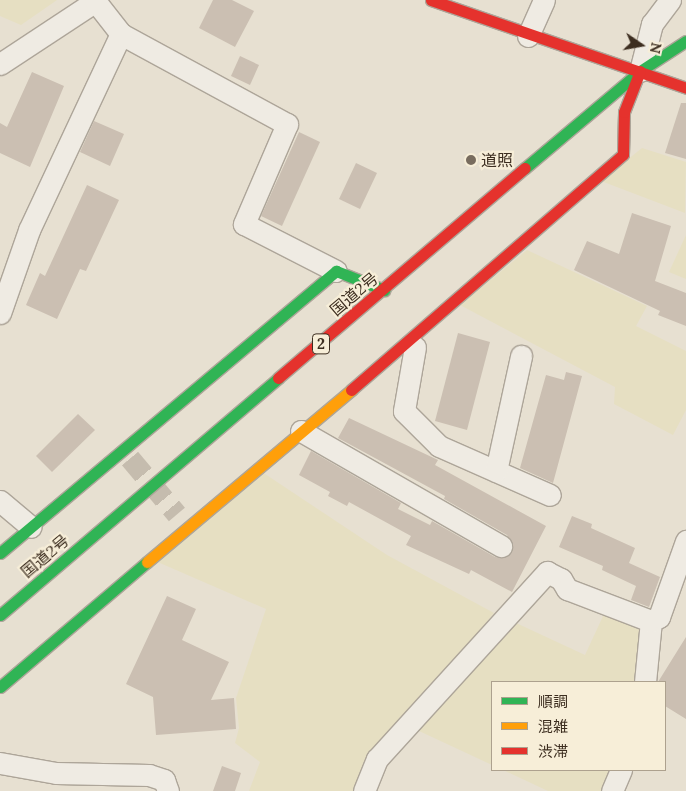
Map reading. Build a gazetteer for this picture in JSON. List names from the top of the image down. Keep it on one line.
{"streets":{"main road":["国道2号","2"]},"places":["道照"],"legend":["順調","混雑","渋滞"],"north":"right"}
